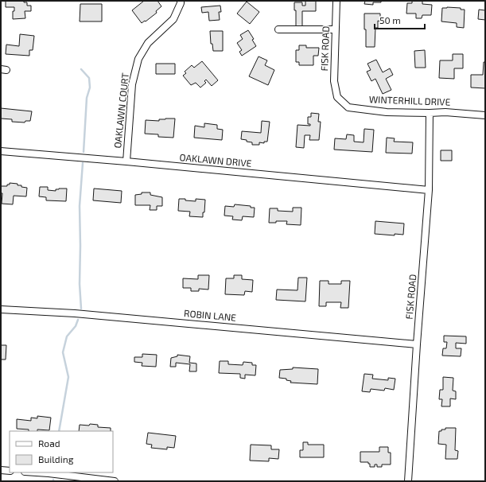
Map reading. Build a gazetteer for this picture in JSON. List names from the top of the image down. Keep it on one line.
{"streets":{"street":["FISK ROAD","WINTERHILL DRIVE","OAKLAWN COURT","OAKLAWN DRIVE","ROBIN LANE"]},"crossings":[["FISK ROAD","WINTERHILL DRIVE"],["FISK ROAD","OAKLAWN DRIVE"],["FISK ROAD","ROBIN LANE"],["OAKLAWN COURT","OAKLAWN DRIVE"]],"legend":["Road","Building"],"scale_bar":"50 m"}
